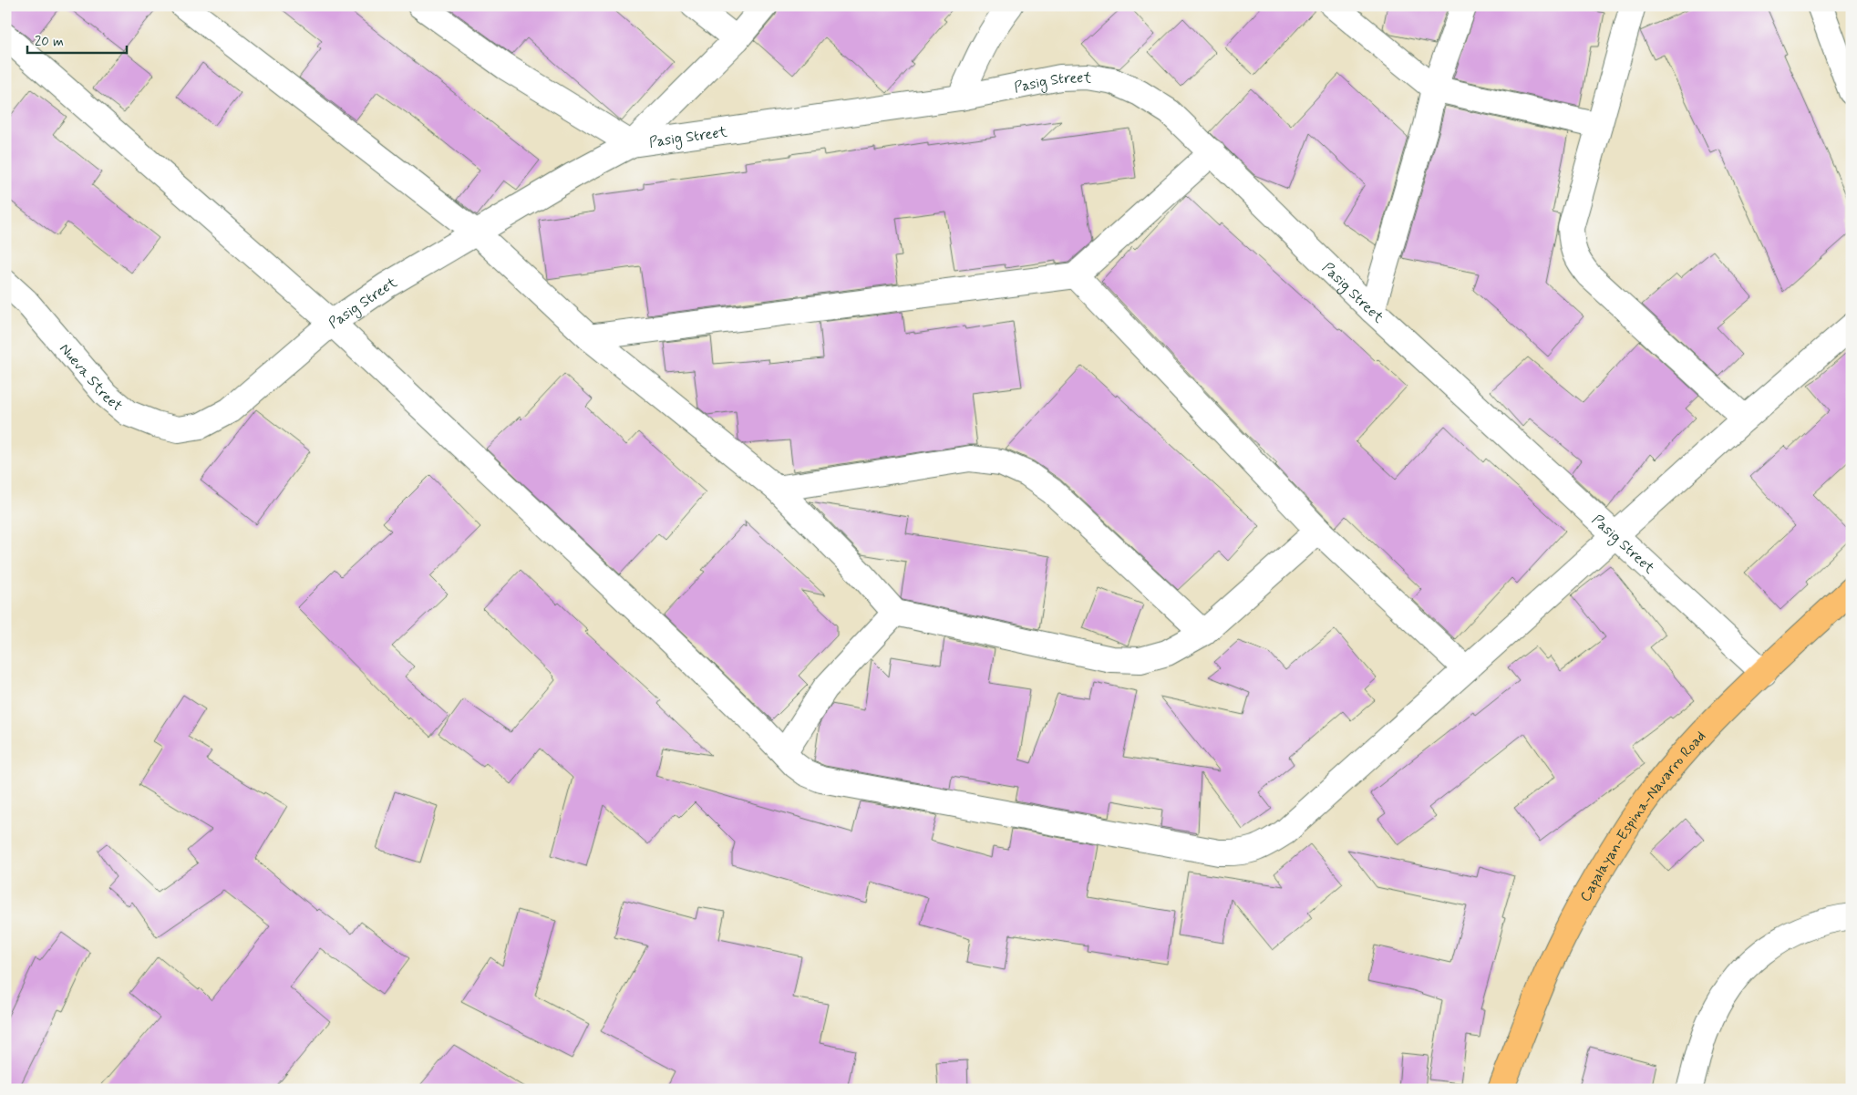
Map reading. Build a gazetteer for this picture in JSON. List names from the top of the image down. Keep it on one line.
{"streets":{"main road":["Capalayan-Espina-Navarro Road"],"street":["Pasig Street","Nueva Street"]},"crossings":[["Pasig Street","Nueva Street"],["Pasig Street","Capalayan-Espina-Navarro Road"]],"scale_bar":"20 m"}
